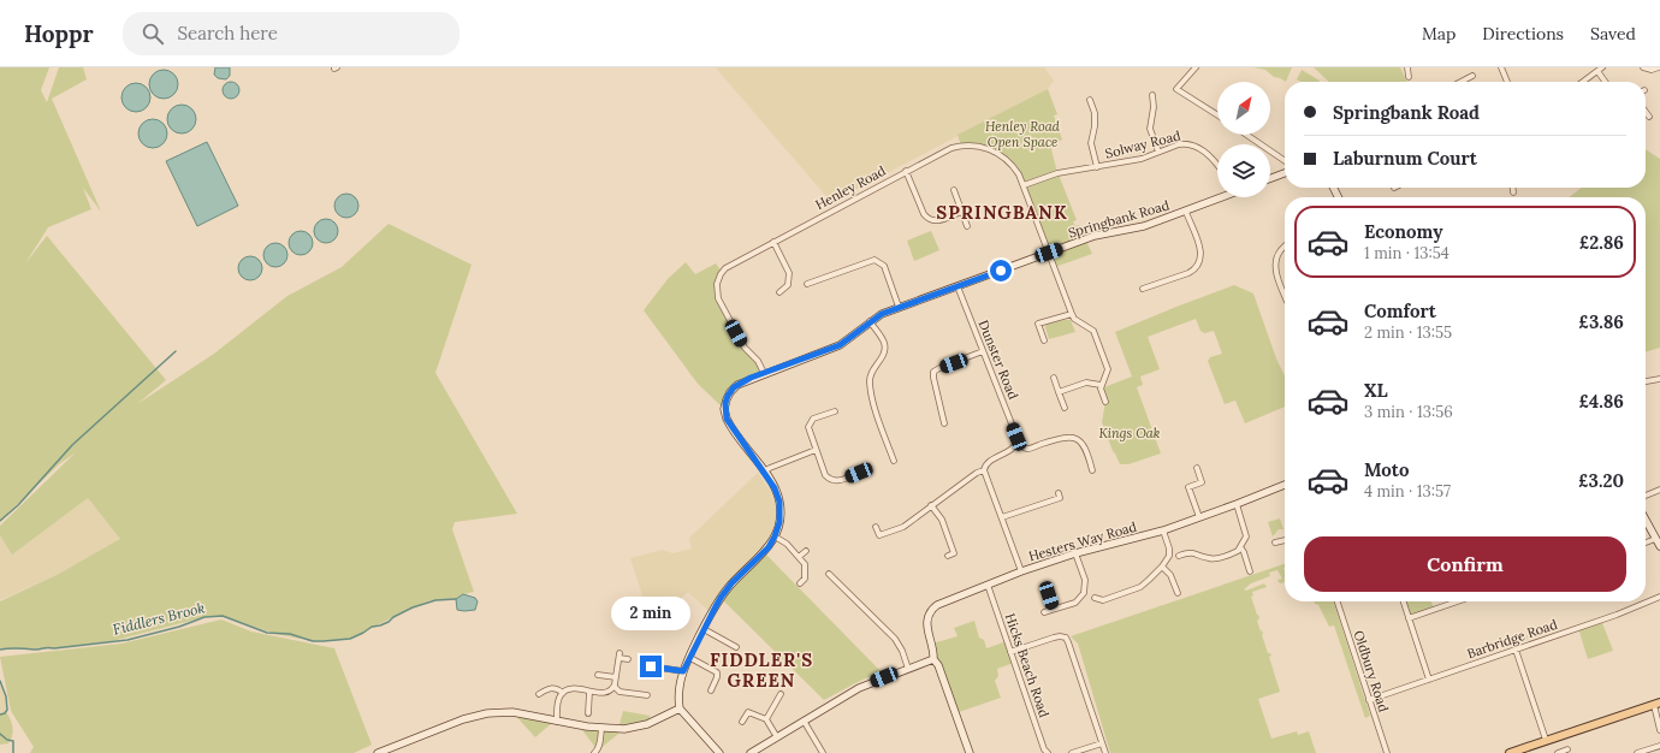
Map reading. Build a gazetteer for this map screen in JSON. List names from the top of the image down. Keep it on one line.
{"streets":{"street":["Solway Road","Henley Road","Springbank Road","Dunster Road","Hesters Way Road","Barbridge Road","Hicks Beach Road","Oldbury Road"]},"crossings":[["Solway Road","Henley Road"],["Henley Road","Springbank Road"],["Springbank Road","Dunster Road"],["Hesters Way Road","Hicks Beach Road"],["Barbridge Road","Oldbury Road"]],"districts":["SPRINGBANK","FIDDLER'S GREEN"],"water":["Fiddlers Brook"],"parks":["Henley Road Open Space","Kings Oak"],"north":"top right","page":{"header":"Hoppr","search":"Search here","nav":["Map","Directions","Saved"],"banner":["Springbank Road","Laburnum Court"],"list":[{"name":"Economy","note":"1 min · 13:54","value":"£2.86"},{"name":"Comfort","note":"2 min · 13:55","value":"£3.86"},{"name":"XL","note":"3 min · 13:56","value":"£4.86"},{"name":"Moto","note":"4 min · 13:57","value":"£3.20"}],"buttons":"Confirm","bubble":"2 min"}}
